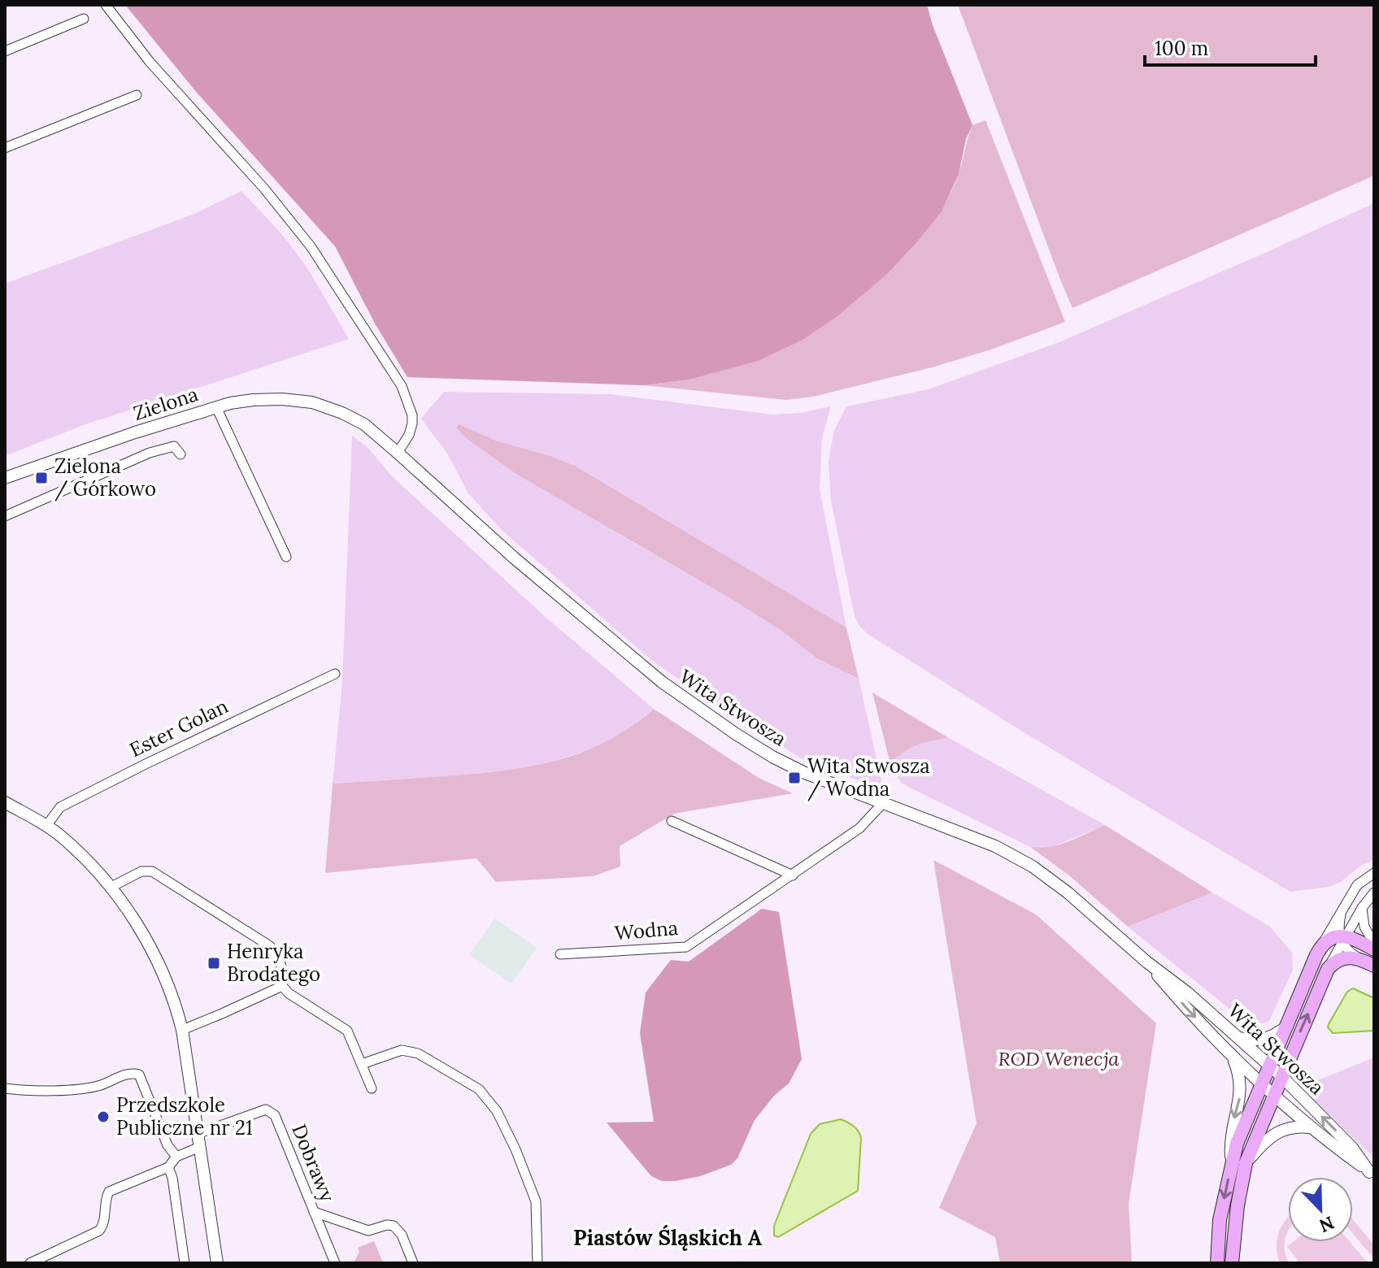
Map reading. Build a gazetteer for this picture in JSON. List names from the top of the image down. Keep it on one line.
{"streets":{"street":["Zielona","Wita Stwosza","Ester Golan","Wodna","Dobrawy"]},"crossings":[["Zielona","Wita Stwosza"],["Wita Stwosza","Wodna"]],"districts":["Piastów Śląskich A"],"parks":["ROD Wenecja"],"places":{"transit":["Zielona / Górkowo","Wita Stwosza / Wodna","Henryka Brodatego"],"other":["Przedszkole Publiczne nr 21"]},"scale_bar":"100 m","north":"bottom right"}
